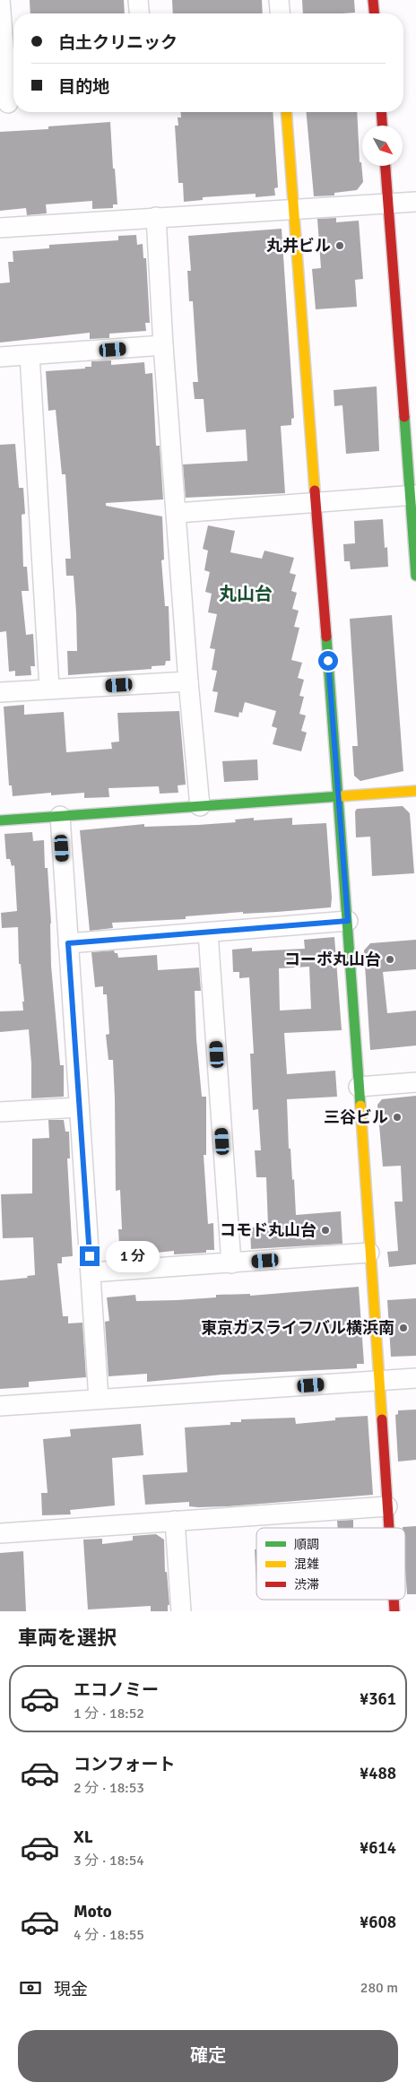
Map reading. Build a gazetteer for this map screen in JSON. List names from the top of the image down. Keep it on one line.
{"districts":["丸山台"],"places":["丸井ビル","コーポ丸山台","三谷ビル","コモド丸山台","東京ガスライフバル横浜南"],"legend":["順調","混雑","渋滞"],"north":"bottom right","page":{"banner":["白土クリニック","目的地"],"bubble":"1 分","heading":"車両を選択","list":[{"name":"エコノミー","note":"1 分 · 18:52","value":"¥361"},{"name":"コンフォート","note":"2 分 · 18:53","value":"¥488"},{"name":"XL","note":"3 分 · 18:54","value":"¥614"},{"name":"Moto","note":"4 分 · 18:55","value":"¥608"}],"pay":["現金","280 m"],"buttons":"確定"}}
